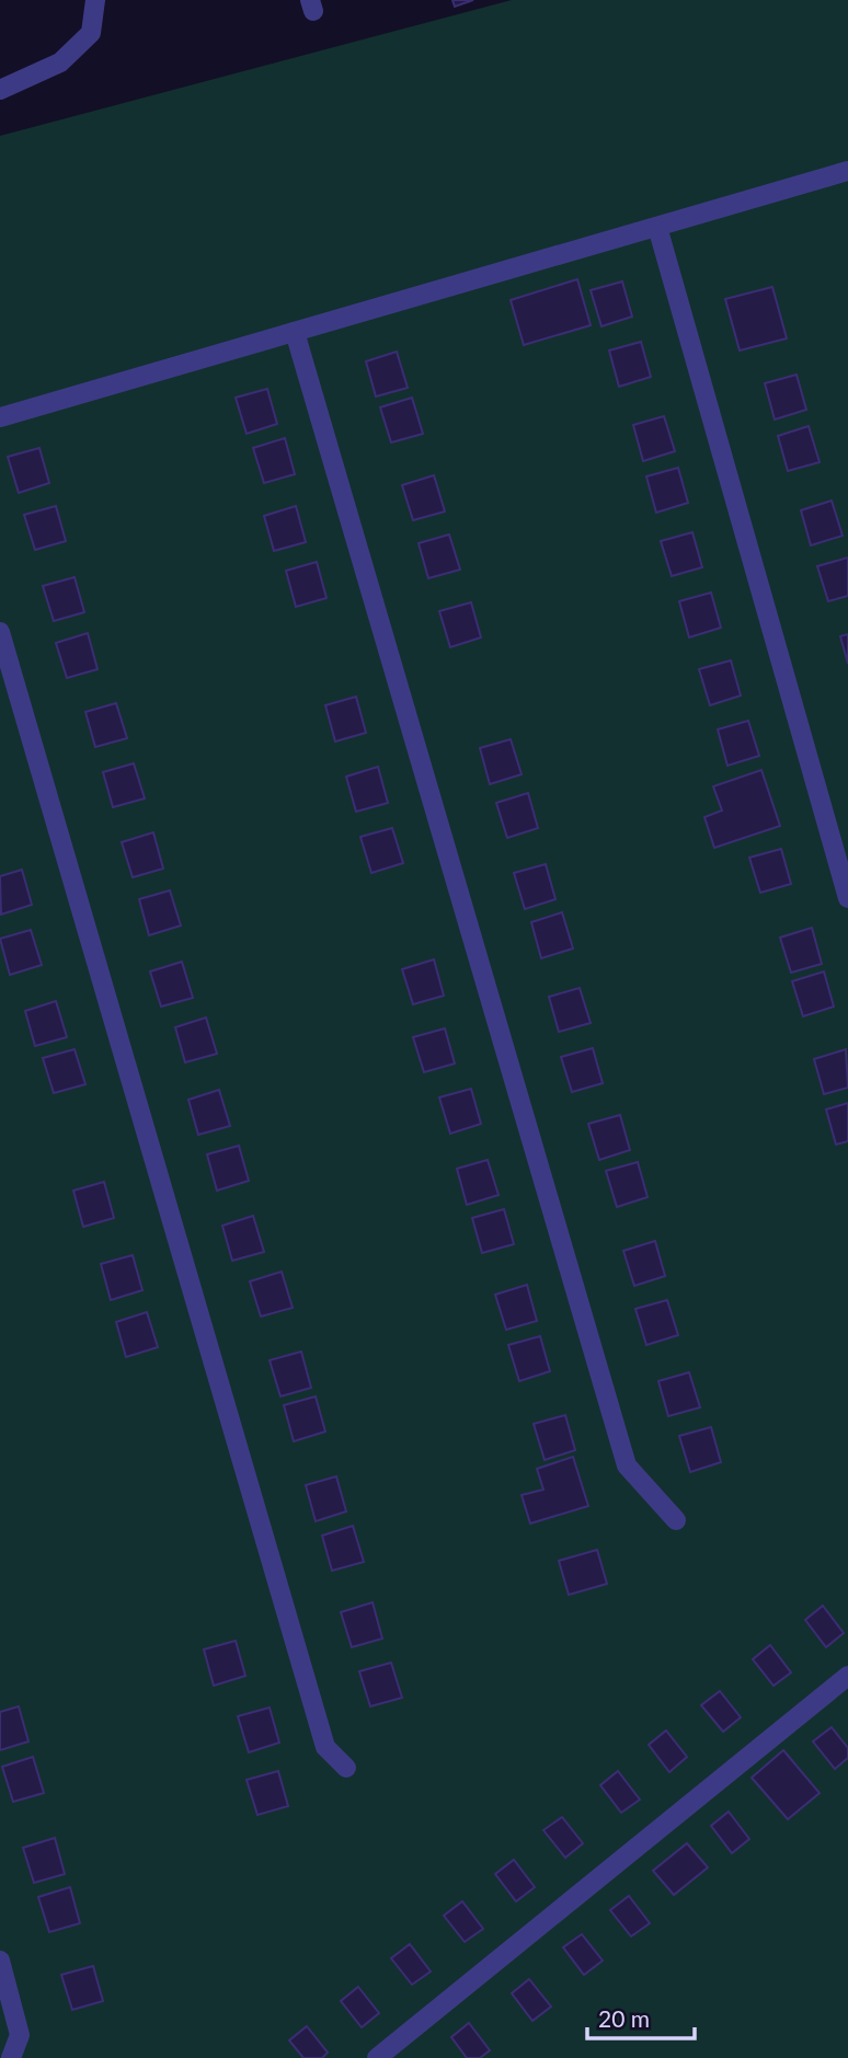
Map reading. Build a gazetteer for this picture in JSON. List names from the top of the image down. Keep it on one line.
{"scale_bar":"20 m"}
